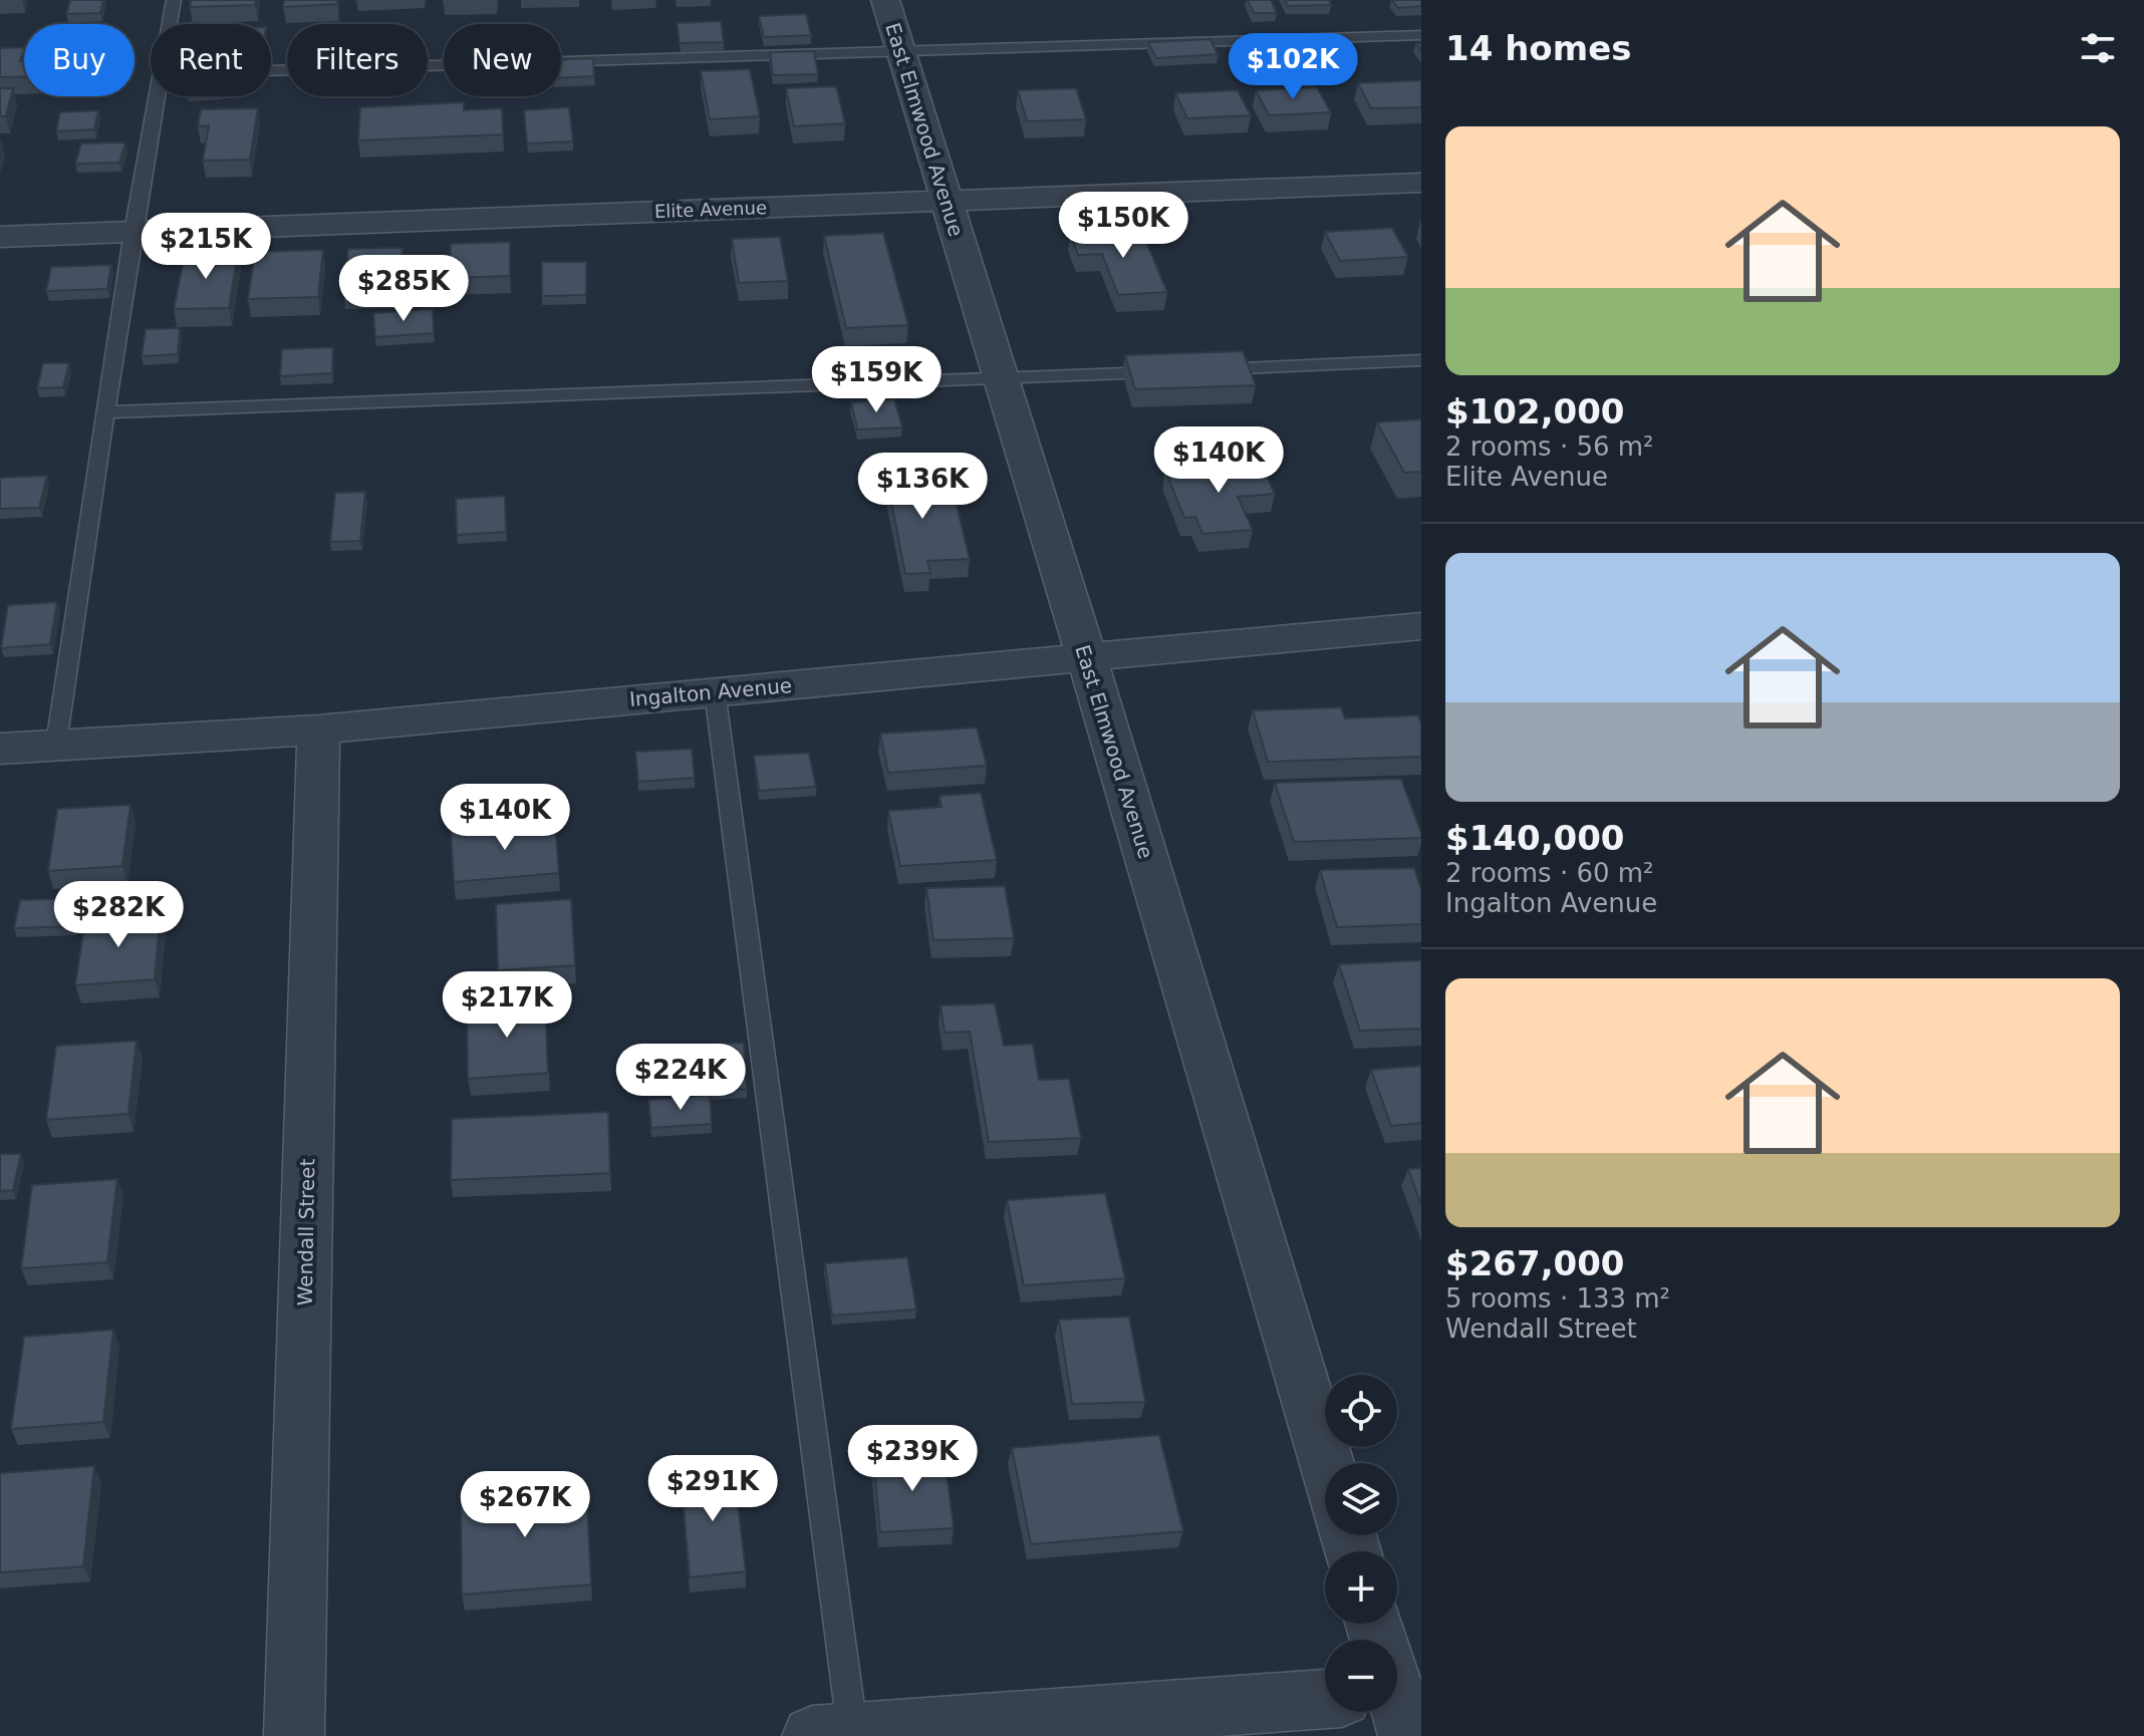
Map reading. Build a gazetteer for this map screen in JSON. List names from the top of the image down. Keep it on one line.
{"streets":{"street":["East Elmwood Avenue","Elite Avenue","Ingalton Avenue","Wendall Street"]},"crossings":[["East Elmwood Avenue","Elite Avenue"],["East Elmwood Avenue","Ingalton Avenue"],["Ingalton Avenue","Wendall Street"]],"page":{"heading":"14 homes","chip":["Buy","Rent","Filters","New"],"price":["$102K","$150K","$215K","$285K","$159K","$140K","$136K","$140K","$282K","$217K","$224K","$239K","$291K","$267K"],"list":[{"name":"$102,000","note":"2 rooms · 56 m² · Elite Avenue"},{"name":"$140,000","note":"2 rooms · 60 m² · Ingalton Avenue"},{"name":"$267,000","note":"5 rooms · 133 m² · Wendall Street"}],"map_buttons":["+","−"]}}
